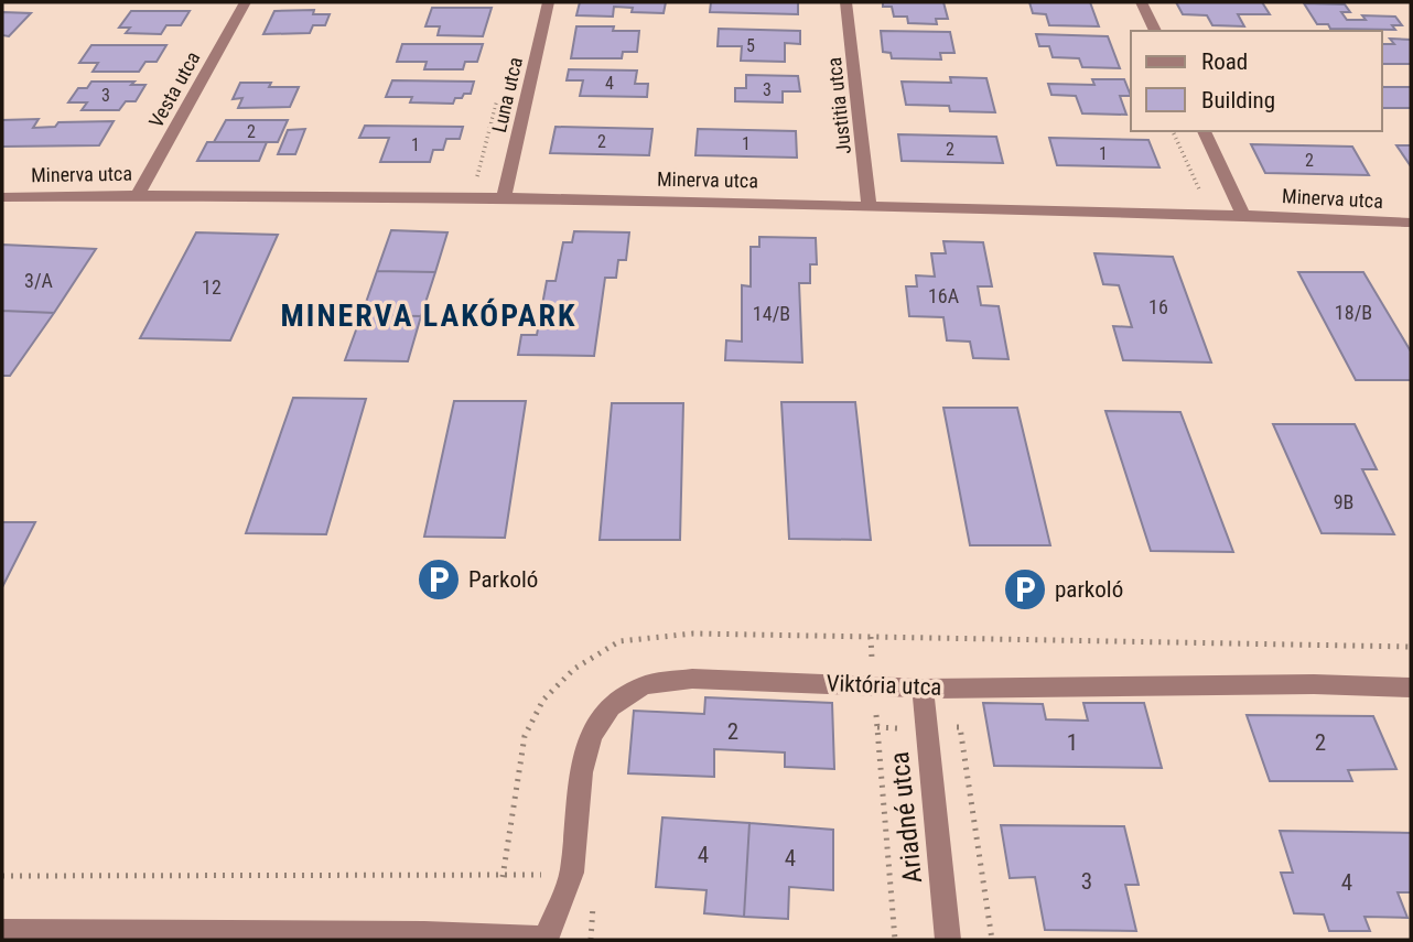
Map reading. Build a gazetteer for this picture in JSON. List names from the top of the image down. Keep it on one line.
{"streets":{"street":["Vesta utca","Luna utca","Justitia utca","Minerva utca","Viktória utca","Ariadné utca"]},"crossings":[["Vesta utca","Minerva utca"],["Luna utca","Minerva utca"],["Justitia utca","Minerva utca"],["Viktória utca","Ariadné utca"]],"districts":["MINERVA LAKÓPARK"],"places":{"parking":["Parkoló","parkoló"]},"house_numbers":["5","4","3","3","2","2","1","1","2","1","2","3/A","12","16A","16","18/B","14/B","9B","2","1","2","4","4","3","4"],"legend":["Road","Building"]}
